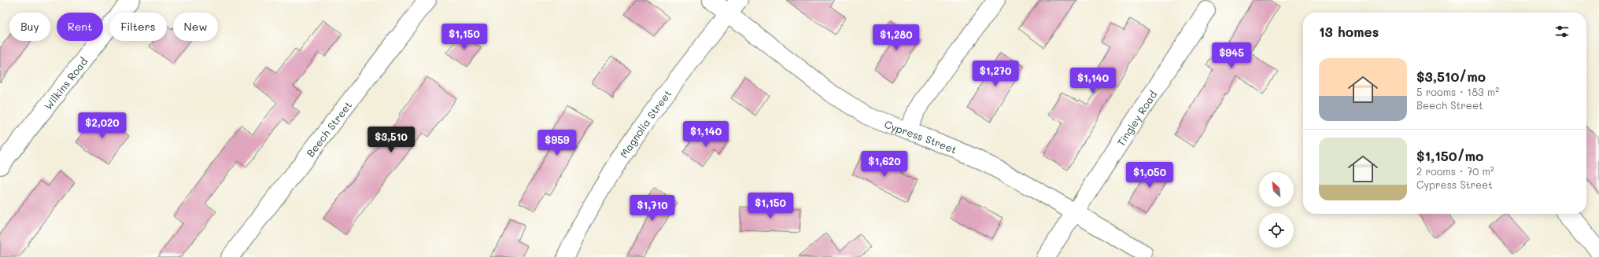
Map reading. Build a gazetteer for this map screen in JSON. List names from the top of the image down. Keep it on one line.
{"streets":{"street":["Wilkins Road","Tingley Road","Magnolia Street","Beech Street","Cypress Street"]},"crossings":[["Tingley Road","Cypress Street"],["Magnolia Street","Cypress Street"]],"north":"top left","page":{"chip":["Buy","Rent","Filters","New"],"heading":"13 homes","price":["$1,150","$1,280","$945","$1,270","$1,140","$2,020","$1,140","$3,510","$959","$1,620","$1,050","$1,150","$1,710"],"list":[{"name":"$3,510/mo","note":"5 rooms · 183 m² · Beech Street"},{"name":"$1,150/mo","note":"2 rooms · 70 m² · Cypress Street"}]}}
